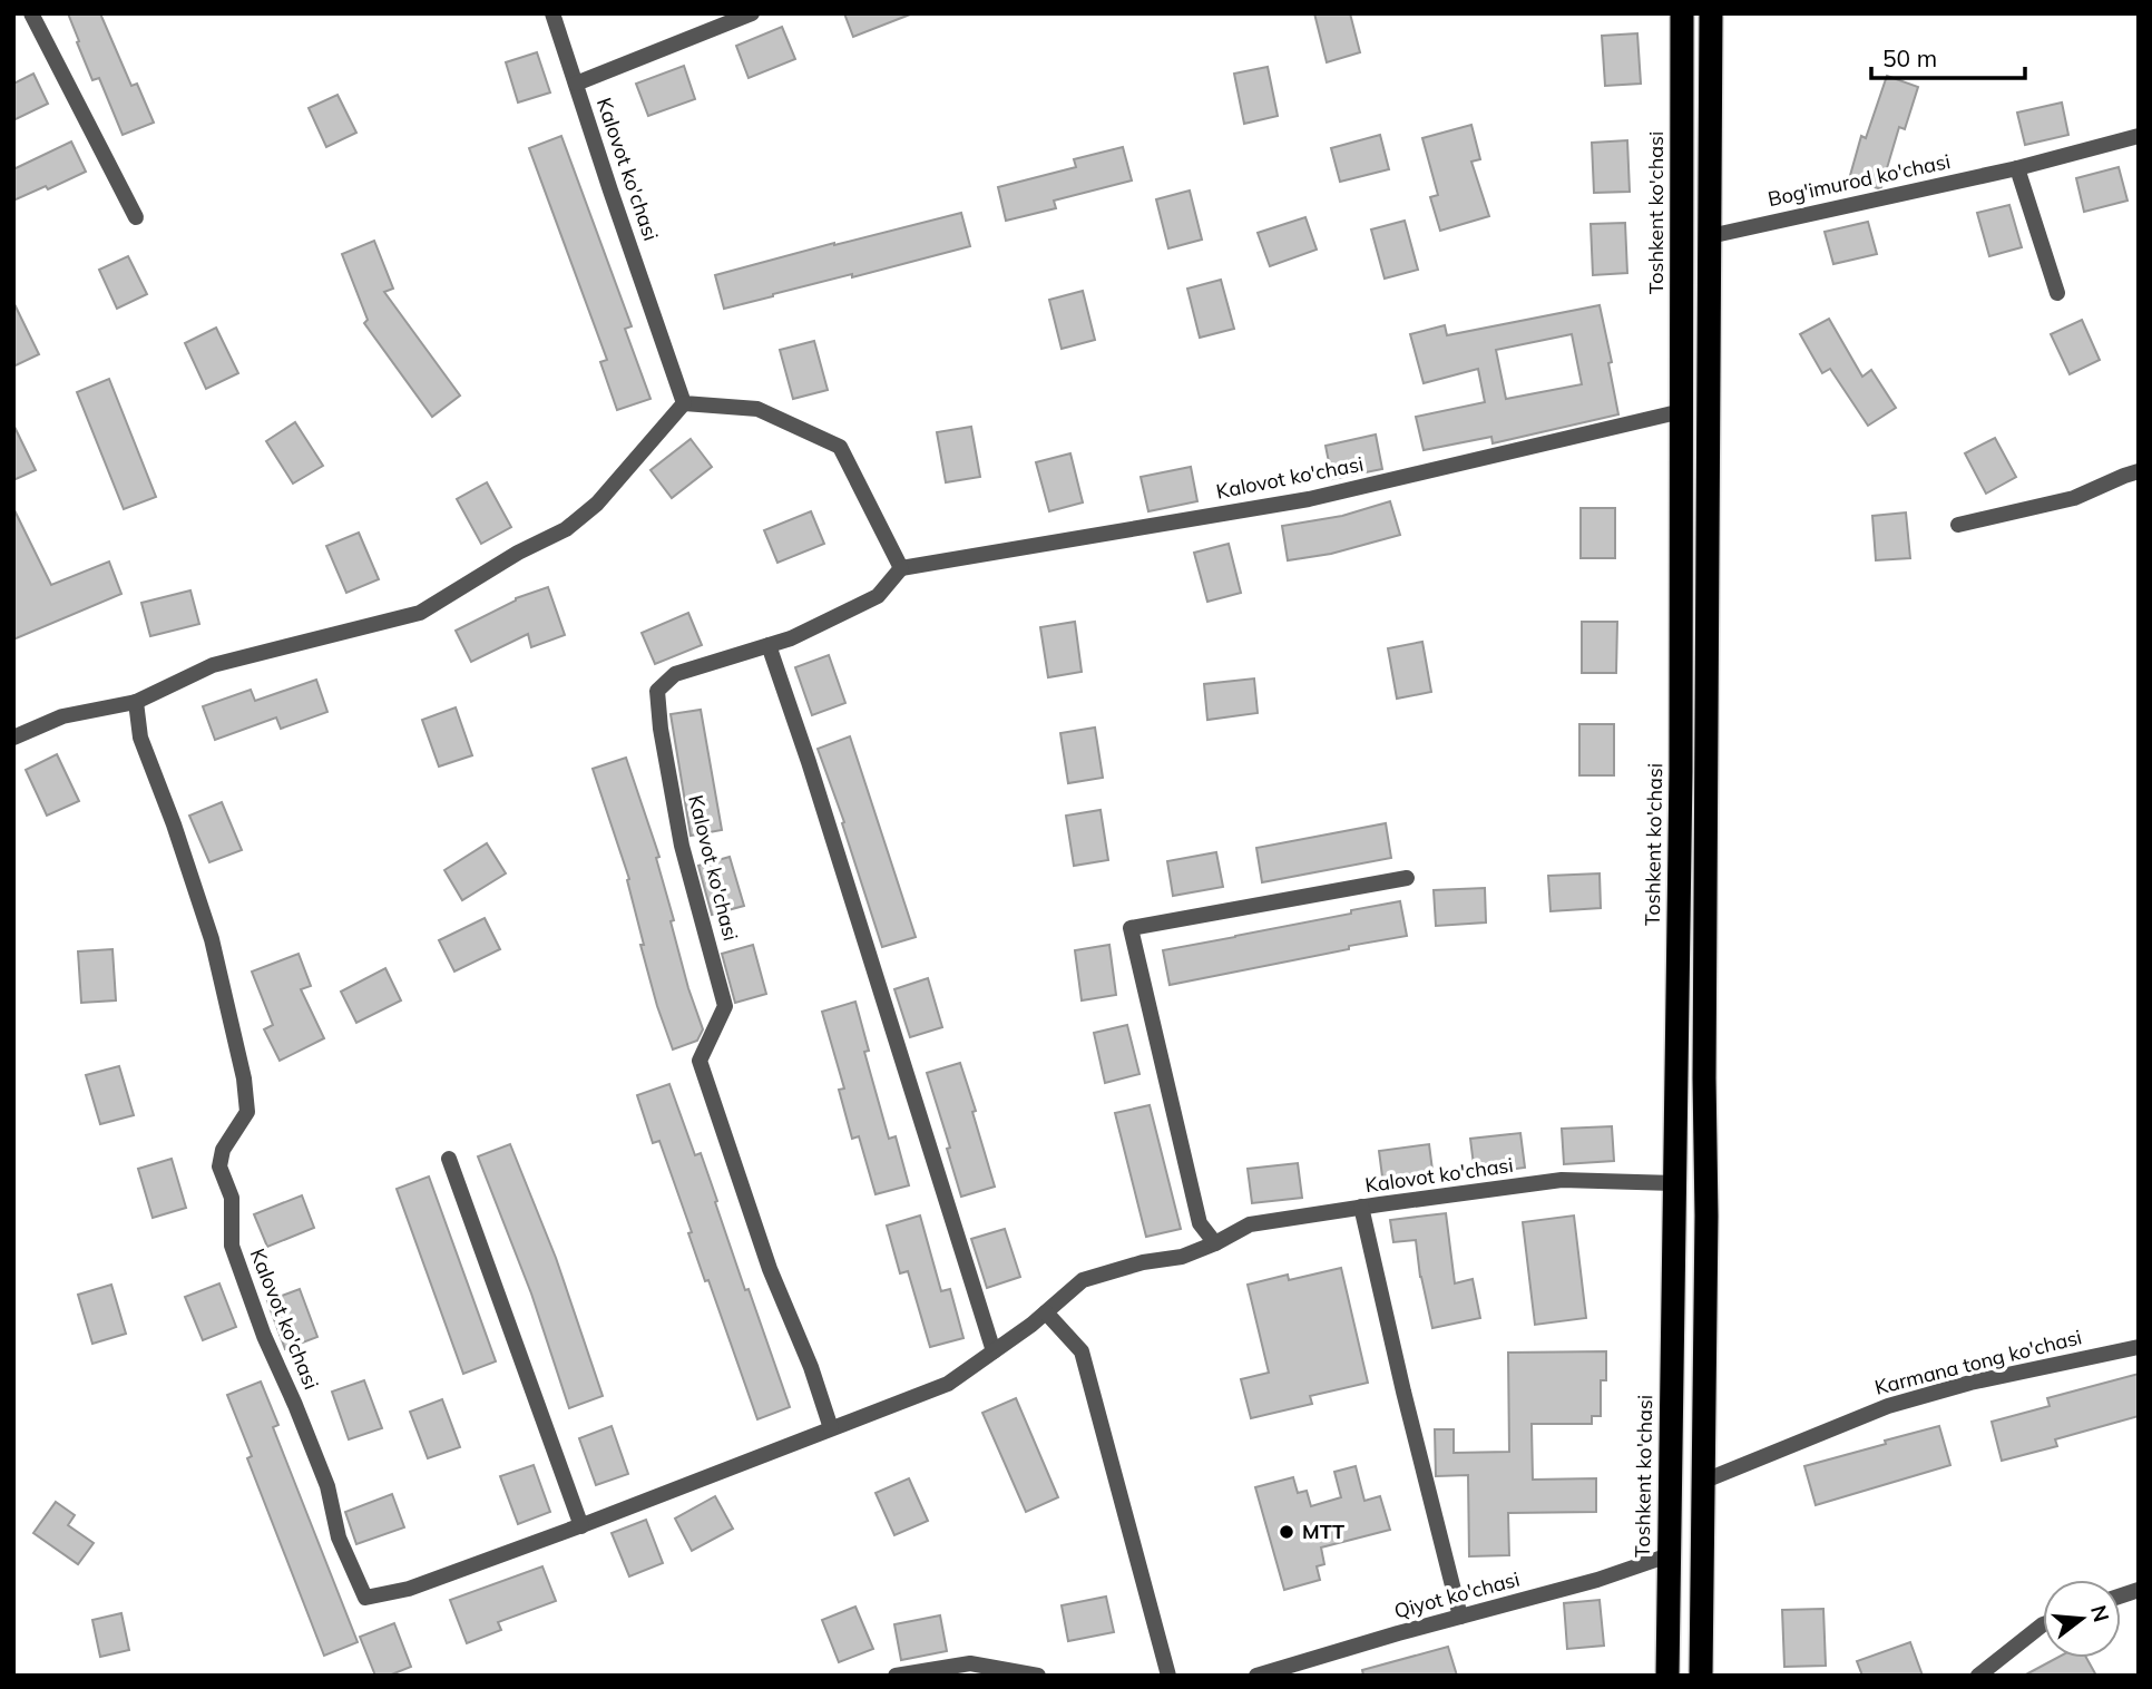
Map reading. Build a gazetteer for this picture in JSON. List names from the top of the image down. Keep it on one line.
{"streets":{"highway":["Toshkent ko'chasi"],"street":["Kalovot ko'chasi","Bog'imurod ko'chasi","Karmana tong ko'chasi","Qiyot ko'chasi"]},"crossings":[["Kalovot ko'chasi","Toshkent ko'chasi"],["Toshkent ko'chasi","Qiyot ko'chasi"]],"places":["MTT"],"scale_bar":"50 m","north":"right"}
